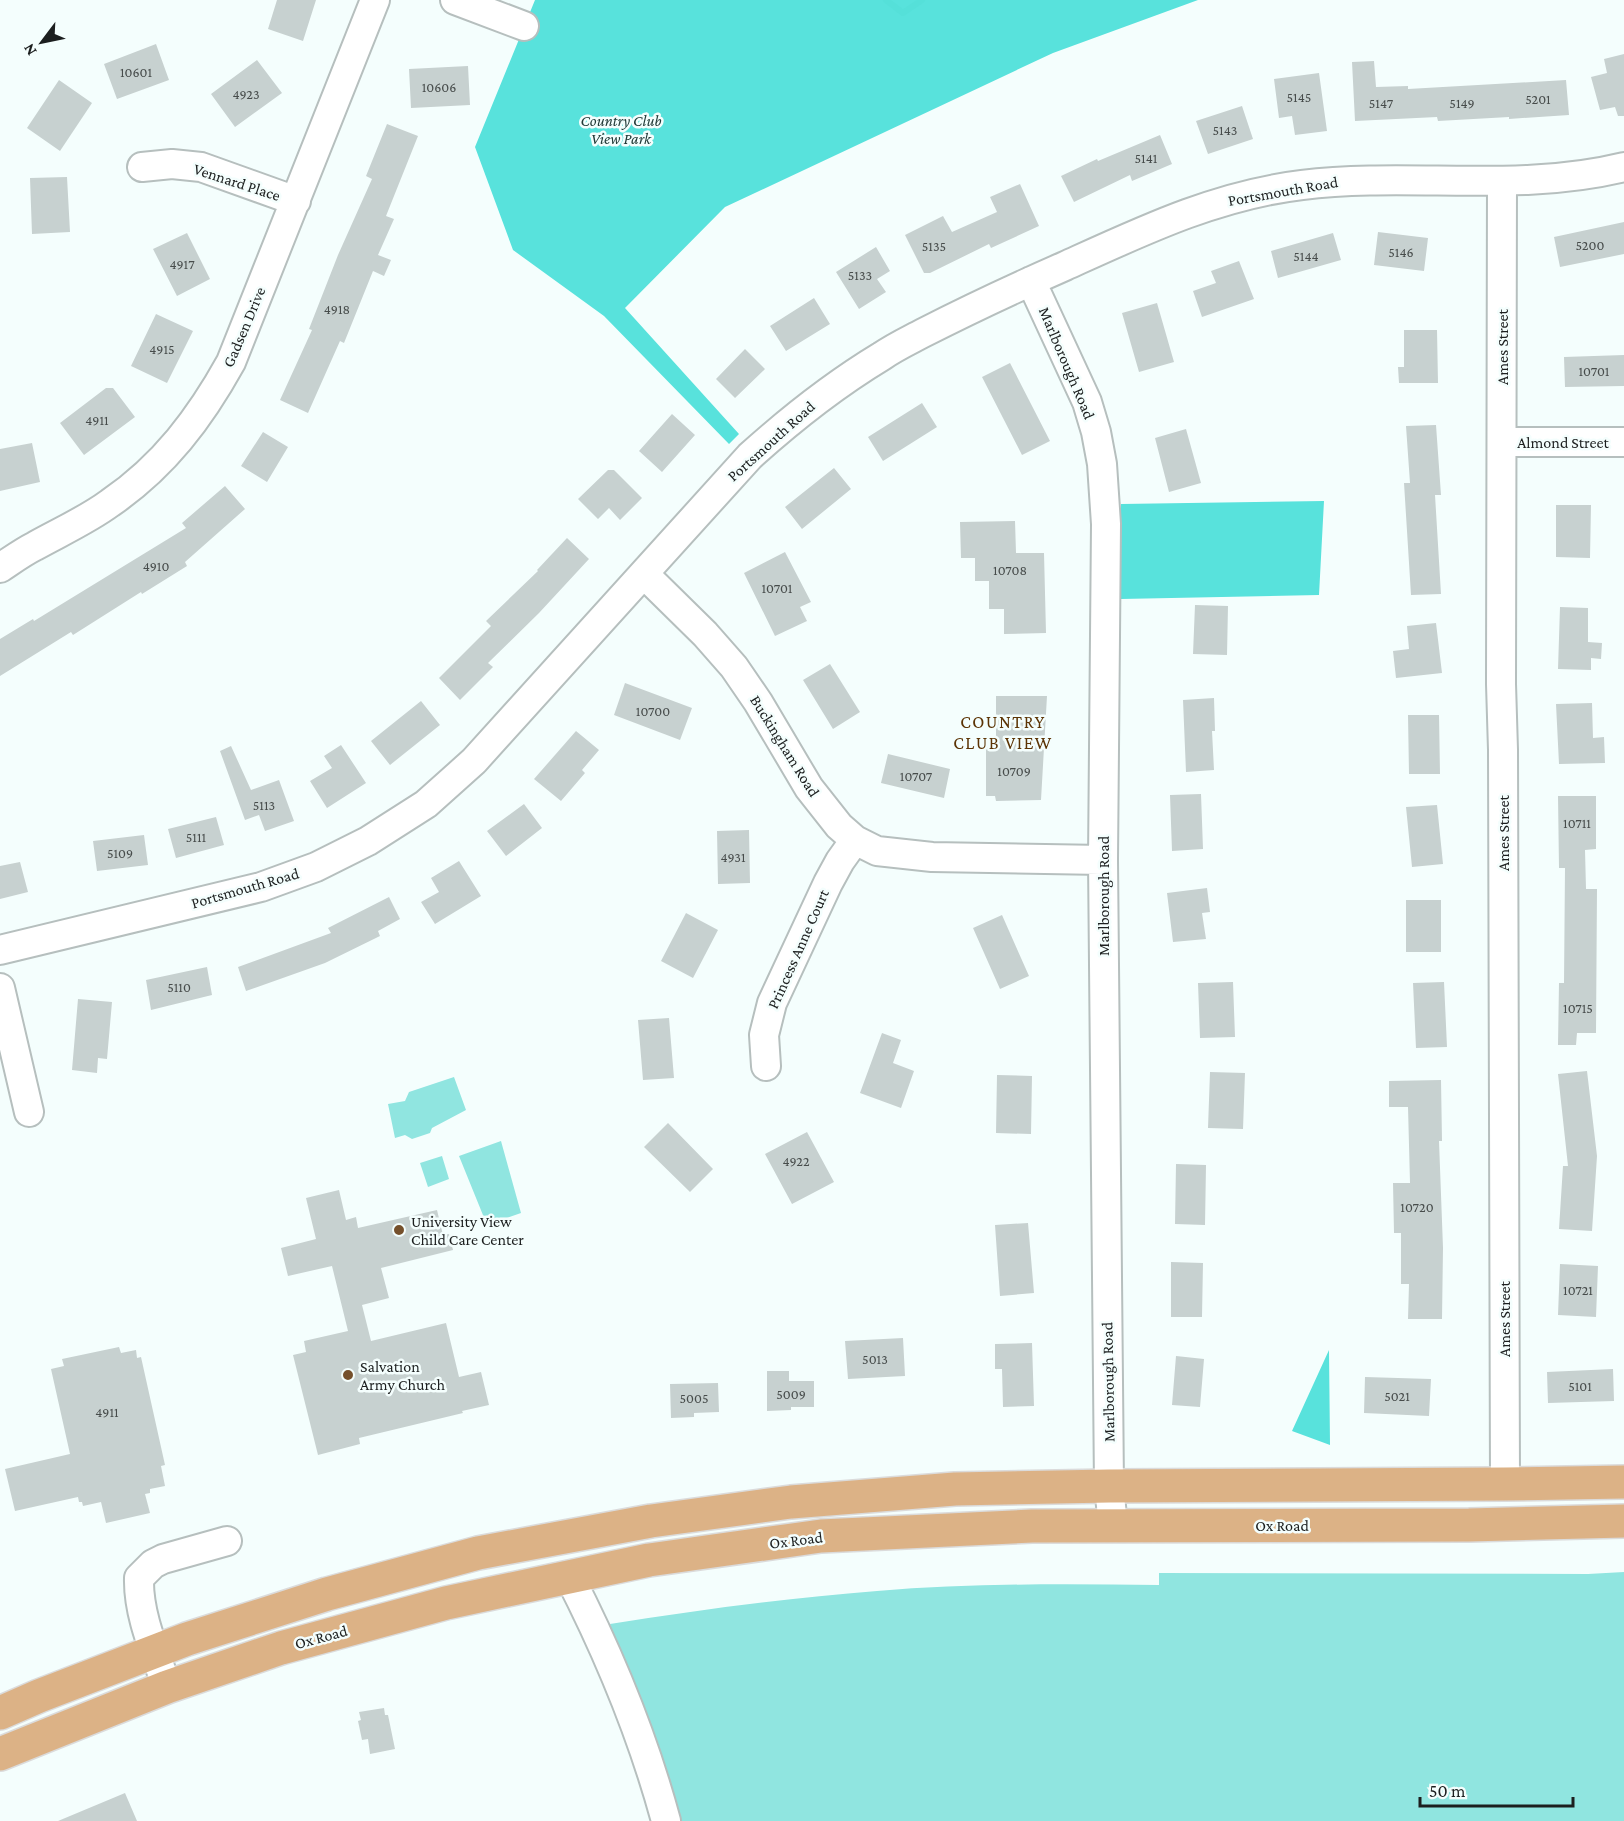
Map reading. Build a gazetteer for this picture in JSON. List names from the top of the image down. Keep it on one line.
{"streets":{"main road":["Ox Road"],"street":["Vennard Place","Portsmouth Road","Gadsen Drive","Ames Street","Marlborough Road","Almond Street","Buckingham Road","Princess Anne Court"]},"crossings":[["Vennard Place","Gadsen Drive"],["Portsmouth Road","Ames Street"],["Portsmouth Road","Marlborough Road"],["Portsmouth Road","Buckingham Road"],["Ames Street","Almond Street"],["Marlborough Road","Buckingham Road"],["Marlborough Road","Ox Road"],["Buckingham Road","Princess Anne Court"]],"districts":["COUNTRY CLUB VIEW"],"parks":["Country Club View Park"],"places":["University View Child Care Center","Salvation Army Church"],"house_numbers":["10601","10606","4923","5145","5201","5147","5149","5143","5141","5200","5135","5146","5144","4917","5133","4918","4915","10701","4911","4910","10708","10701","10700","10709","10707","5113","10711","5111","5109","4931","5110","10715","4922","10720","10721","5013","5101","5009","5021","5005","4911"],"scale_bar":"50 m","north":"bottom left"}
